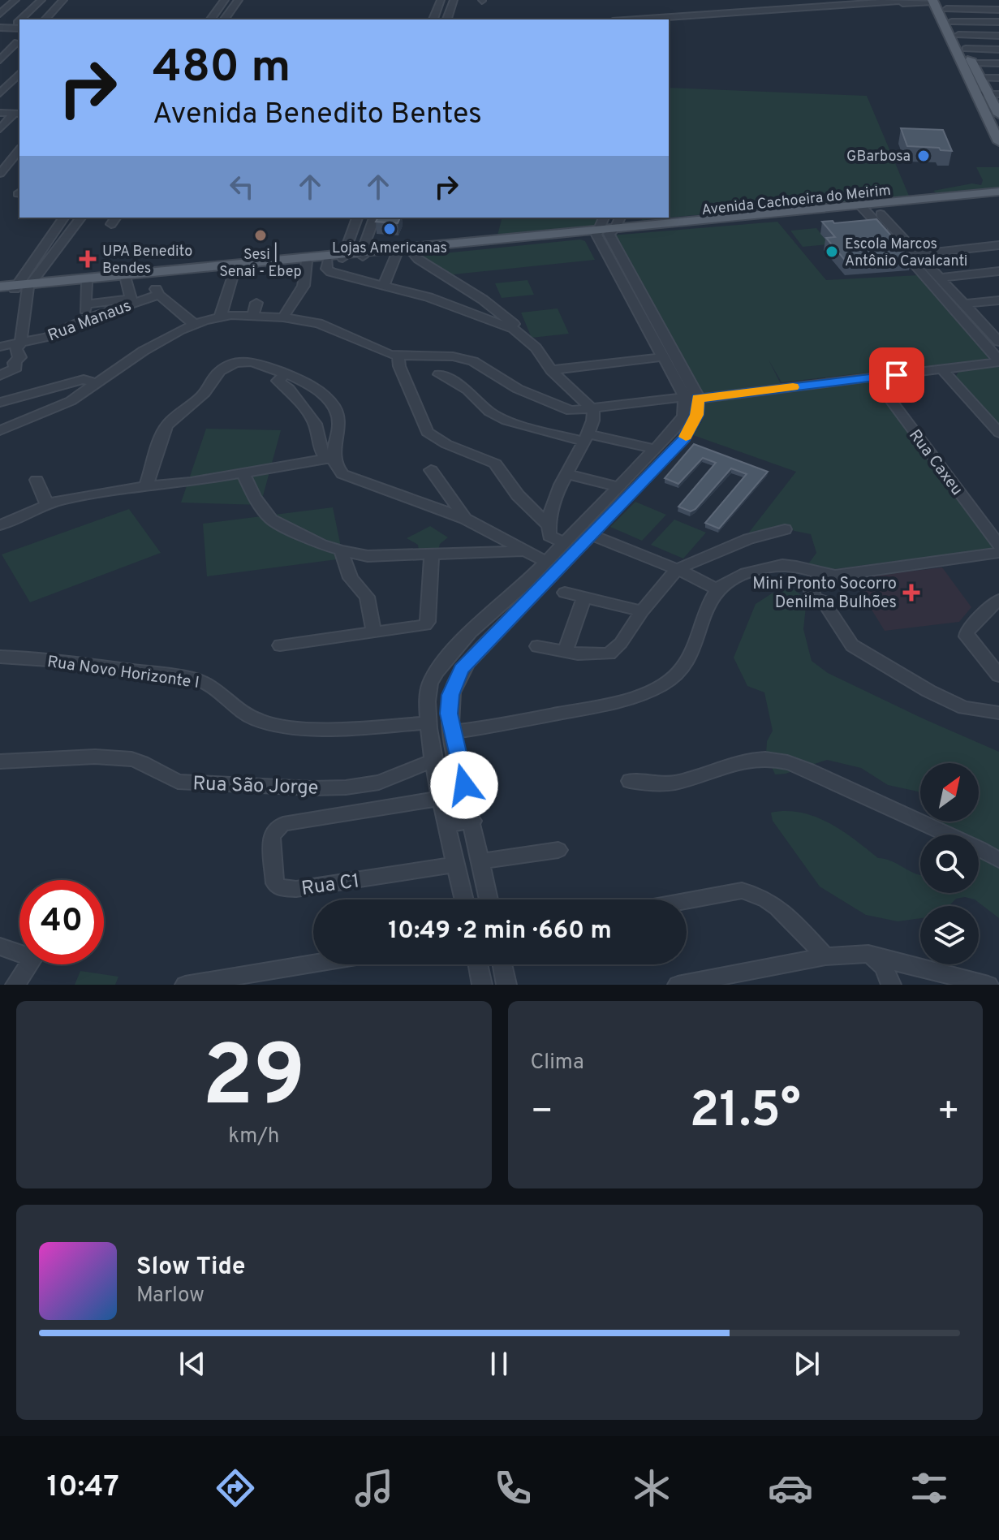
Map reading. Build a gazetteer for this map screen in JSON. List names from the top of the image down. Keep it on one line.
{"streets":{"main road":["Avenida Cachoeira do Meirim"],"street":["Rua Manaus","Rua Caxeu","Rua Novo Horizonte I","Rua São Jorge","Rua C1"]},"places":{"other":["GBarbosa","Lojas Americanas","Sesi | Senai - Ebep","Escola Marcos Antônio Cavalcanti"],"health":["UPA Benedito Bendes","Mini Pronto Socorro Denilma Bulhões"]},"north":"top right","page":{"turn":["480 m","Avenida Benedito Bentes"],"limit":"40","trip":"10:49 · 2 min · 660 m","tile":[["29","km/h"],"Clima"],"heat":["−","21.5°","+"],"song":["Slow Tide","Marlow"],"tabs":"10:47"}}
